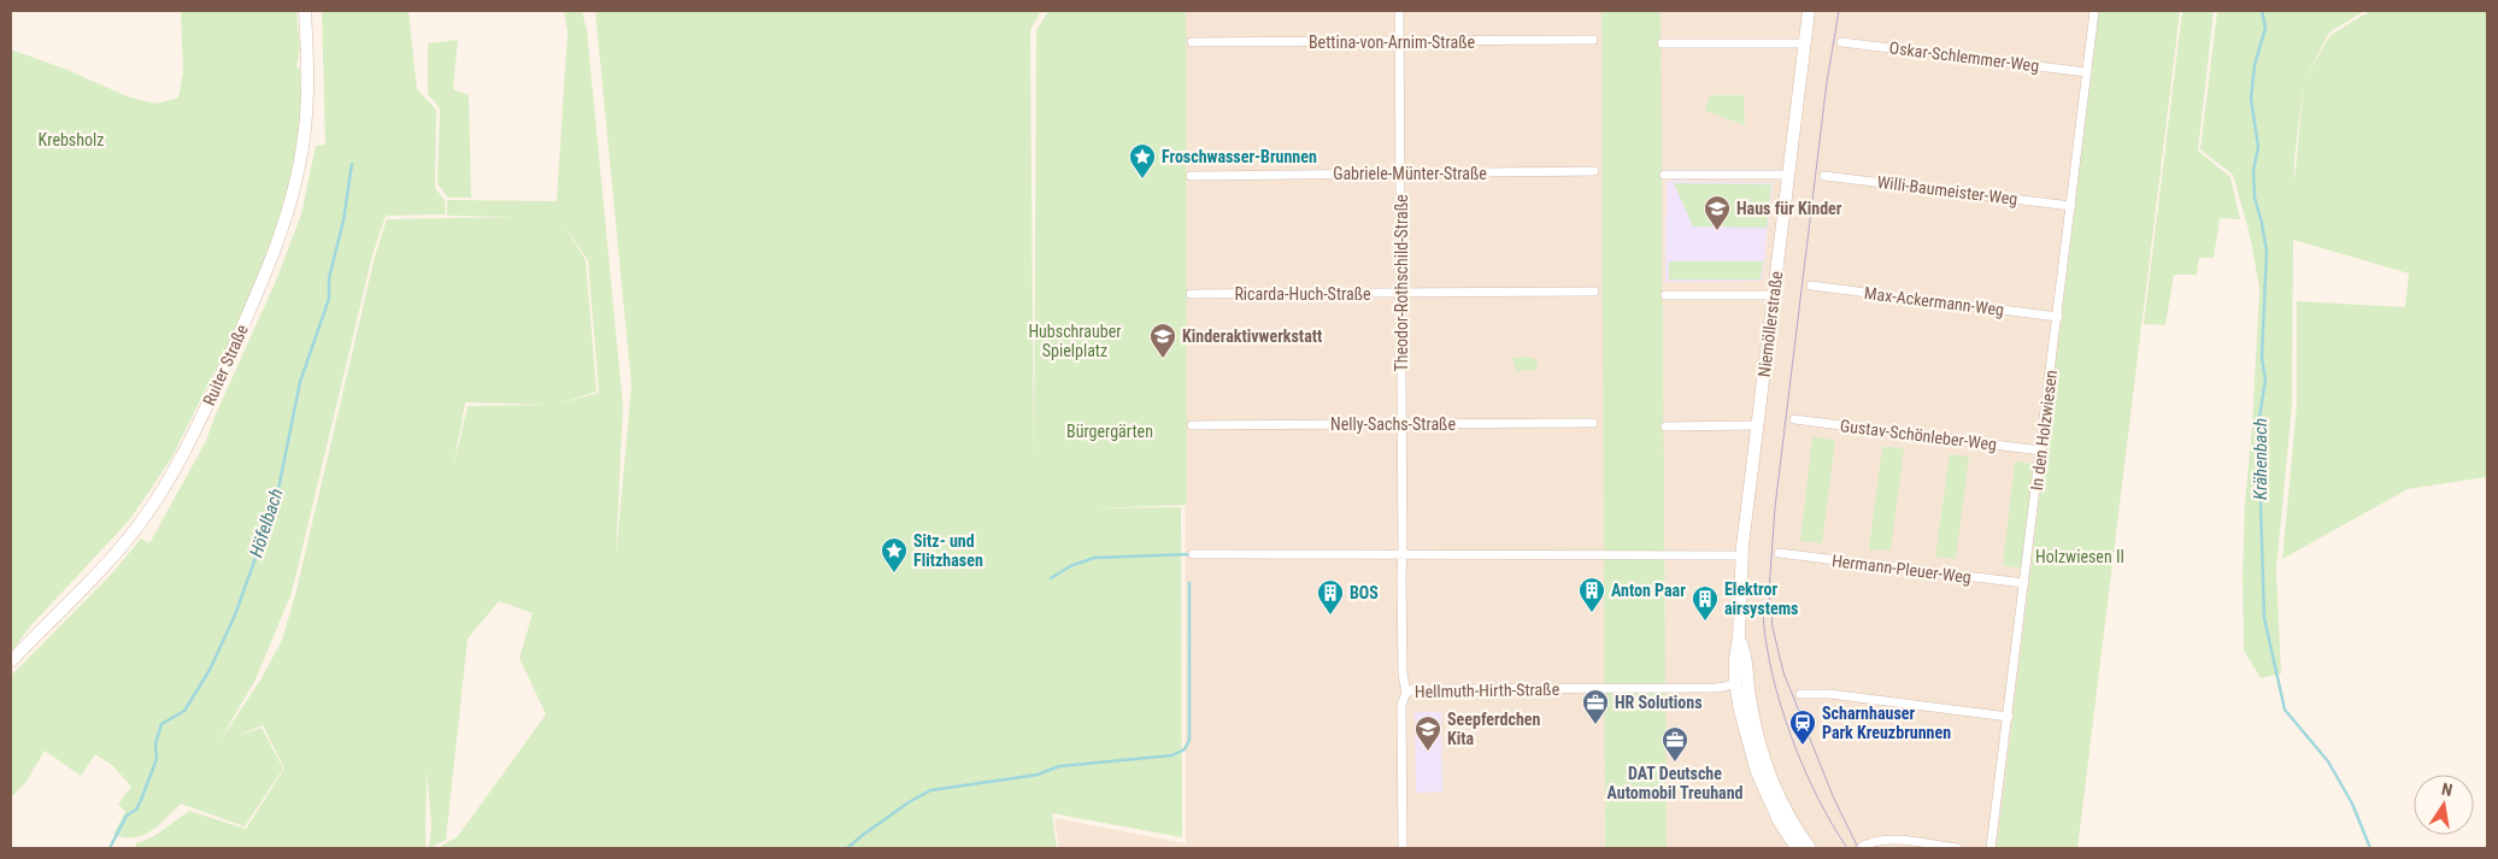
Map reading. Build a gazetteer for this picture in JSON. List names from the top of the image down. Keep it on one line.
{"streets":{"main road":["Niemöllerstraße","Ruiter Straße"],"street":["Bettina-von-Arnim-Straße","Oskar-Schlemmer-Weg","Gabriele-Münter-Straße","Willi-Baumeister-Weg","Theodor-Rothschild-Straße","Ricarda-Huch-Straße","Max-Ackermann-Weg","Nelly-Sachs-Straße","In den Holzwiesen","Gustav-Schönleber-Weg","Hermann-Pleuer-Weg","Hellmuth-Hirth-Straße"]},"crossings":[["Bettina-von-Arnim-Straße","Theodor-Rothschild-Straße"],["Oskar-Schlemmer-Weg","In den Holzwiesen"],["Gabriele-Münter-Straße","Theodor-Rothschild-Straße"],["Willi-Baumeister-Weg","In den Holzwiesen"],["Theodor-Rothschild-Straße","Ricarda-Huch-Straße"],["Theodor-Rothschild-Straße","Nelly-Sachs-Straße"],["Theodor-Rothschild-Straße","Hellmuth-Hirth-Straße"],["Max-Ackermann-Weg","In den Holzwiesen"],["Niemöllerstraße","Hellmuth-Hirth-Straße"],["In den Holzwiesen","Gustav-Schönleber-Weg"],["In den Holzwiesen","Hermann-Pleuer-Weg"]],"water":["Krähenbach","Höfelbach"],"parks":["Krebsholz","Hubschrauber Spielplatz","Bürgergärten","Holzwiesen II"],"places":{"place":["Froschwasser-Brunnen","Sitz- und Flitzhasen"],"school or university":["Haus für Kinder","Kinderaktivwerkstatt","Seepferdchen Kita"],"building":["Anton Paar","BOS","Elektror airsystems"],"office":["HR Solutions","DAT Deutsche Automobil Treuhand"],"station":["Scharnhauser Park Kreuzbrunnen"]},"north":"top"}
